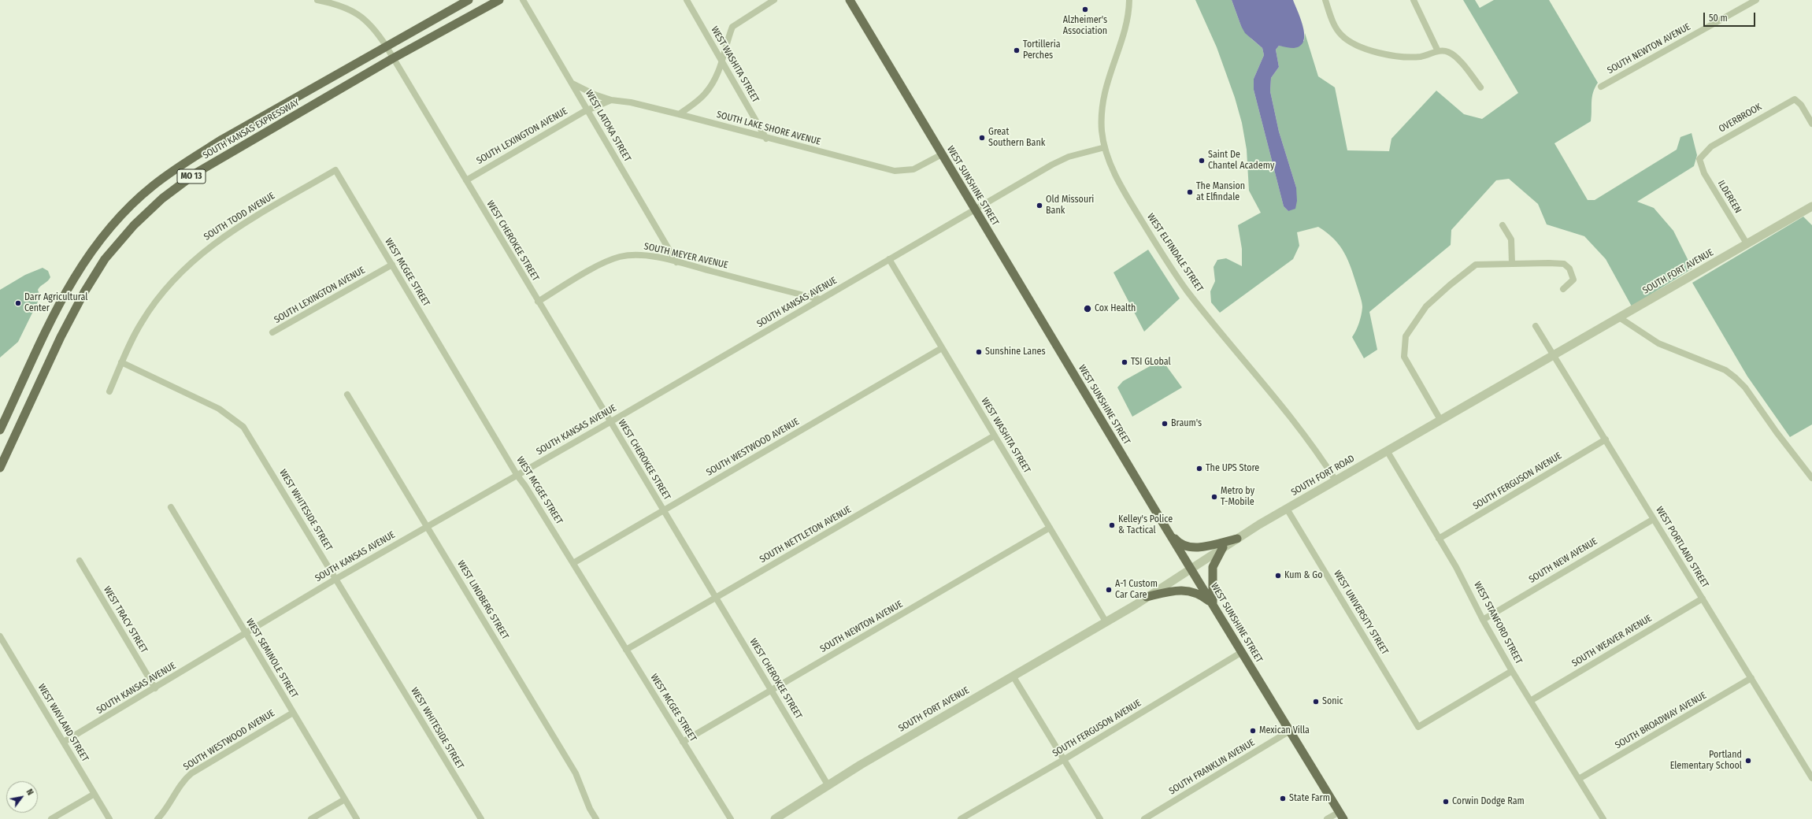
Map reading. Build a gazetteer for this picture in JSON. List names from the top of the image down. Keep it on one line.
{"streets":{"main road":["SOUTH KANSAS EXPRESSWAY","MO 13","WEST SUNSHINE STREET"],"street":["SOUTH NEWTON AVENUE","WEST WASHITA STREET","OVERBROOK","WEST LATOKA STREET","SOUTH LAKE SHORE AVENUE","SOUTH LEXINGTON AVENUE","ILDEREEN","SOUTH TODD AVENUE","WEST CHEROKEE STREET","WEST ELFINDALE STREET","SOUTH MEYER AVENUE","SOUTH FORT AVENUE","WEST MCGEE STREET","SOUTH KANSAS AVENUE","SOUTH WESTWOOD AVENUE","SOUTH FORT ROAD","SOUTH FERGUSON AVENUE","WEST WHITESIDE STREET","SOUTH NETTLETON AVENUE","WEST PORTLAND STREET","SOUTH NEW AVENUE","WEST LINDBERG STREET","WEST UNIVERSITY STREET","WEST TRACY STREET","WEST STANFORD STREET","SOUTH WEAVER AVENUE","WEST SEMINOLE STREET","SOUTH BROADWAY AVENUE","WEST WAYLAND STREET","SOUTH FRANKLIN AVENUE"]},"crossings":[["SOUTH NEWTON AVENUE","WEST WASHITA STREET"],["SOUTH NEWTON AVENUE","WEST CHEROKEE STREET"],["SOUTH NEWTON AVENUE","WEST MCGEE STREET"],["WEST WASHITA STREET","SOUTH LAKE SHORE AVENUE"],["WEST WASHITA STREET","SOUTH FORT AVENUE"],["WEST WASHITA STREET","SOUTH KANSAS AVENUE"],["WEST WASHITA STREET","SOUTH WESTWOOD AVENUE"],["WEST WASHITA STREET","SOUTH FORT ROAD"],["WEST WASHITA STREET","SOUTH NETTLETON AVENUE"],["OVERBROOK","ILDEREEN"],["WEST LATOKA STREET","SOUTH LAKE SHORE AVENUE"],["WEST LATOKA STREET","SOUTH LEXINGTON AVENUE"],["WEST LATOKA STREET","SOUTH MEYER AVENUE"],["SOUTH LAKE SHORE AVENUE","WEST SUNSHINE STREET"],["SOUTH KANSAS EXPRESSWAY","WEST CHEROKEE STREET"],["SOUTH LEXINGTON AVENUE","WEST CHEROKEE STREET"],["SOUTH LEXINGTON AVENUE","WEST MCGEE STREET"],["WEST SUNSHINE STREET","SOUTH KANSAS AVENUE"],["WEST SUNSHINE STREET","SOUTH FORT ROAD"],["WEST SUNSHINE STREET","SOUTH FERGUSON AVENUE"],["WEST SUNSHINE STREET","SOUTH FRANKLIN AVENUE"],["ILDEREEN","SOUTH FORT AVENUE"],["SOUTH TODD AVENUE","WEST MCGEE STREET"],["SOUTH TODD AVENUE","WEST WHITESIDE STREET"],["WEST CHEROKEE STREET","SOUTH MEYER AVENUE"],["WEST CHEROKEE STREET","SOUTH FORT AVENUE"],["WEST CHEROKEE STREET","SOUTH KANSAS AVENUE"],["WEST CHEROKEE STREET","SOUTH WESTWOOD AVENUE"],["WEST CHEROKEE STREET","SOUTH NETTLETON AVENUE"],["WEST ELFINDALE STREET","SOUTH KANSAS AVENUE"],["WEST ELFINDALE STREET","SOUTH FORT ROAD"],["SOUTH MEYER AVENUE","SOUTH KANSAS AVENUE"],["SOUTH FORT AVENUE","SOUTH FORT ROAD"],["SOUTH FORT AVENUE","WEST PORTLAND STREET"],["WEST MCGEE STREET","SOUTH KANSAS AVENUE"],["WEST MCGEE STREET","SOUTH WESTWOOD AVENUE"],["WEST MCGEE STREET","SOUTH NETTLETON AVENUE"],["SOUTH KANSAS AVENUE","WEST WHITESIDE STREET"],["SOUTH KANSAS AVENUE","WEST LINDBERG STREET"],["SOUTH KANSAS AVENUE","WEST TRACY STREET"],["SOUTH KANSAS AVENUE","WEST SEMINOLE STREET"],["SOUTH KANSAS AVENUE","WEST WAYLAND STREET"],["SOUTH WESTWOOD AVENUE","WEST SEMINOLE STREET"],["SOUTH FORT ROAD","WEST PORTLAND STREET"],["SOUTH FORT ROAD","WEST UNIVERSITY STREET"],["SOUTH FORT ROAD","WEST STANFORD STREET"],["SOUTH FERGUSON AVENUE","WEST PORTLAND STREET"],["SOUTH FERGUSON AVENUE","WEST STANFORD STREET"],["WEST PORTLAND STREET","SOUTH NEW AVENUE"],["WEST PORTLAND STREET","SOUTH WEAVER AVENUE"],["WEST PORTLAND STREET","SOUTH BROADWAY AVENUE"],["SOUTH NEW AVENUE","WEST STANFORD STREET"],["WEST UNIVERSITY STREET","WEST STANFORD STREET"],["WEST STANFORD STREET","SOUTH WEAVER AVENUE"],["WEST STANFORD STREET","SOUTH BROADWAY AVENUE"]],"places":["Alzheimer's Association","Tortilleria Perches","Great Southern Bank","Saint De Chantel Academy","The Mansion at Elfindale","Old Missouri Bank","Darr Agricultural Center","Cox Health","Sunshine Lanes","TSI GLobal","Braum's","The UPS Store","Metro by T-Mobile","Kelley's Police & Tactical","Kum & Go","A-1 Custom Car Care","Sonic","Mexican Villa","Portland Elementary School","State Farm","Corwin Dodge Ram"],"scale_bar":"50 m","north":"top right"}
